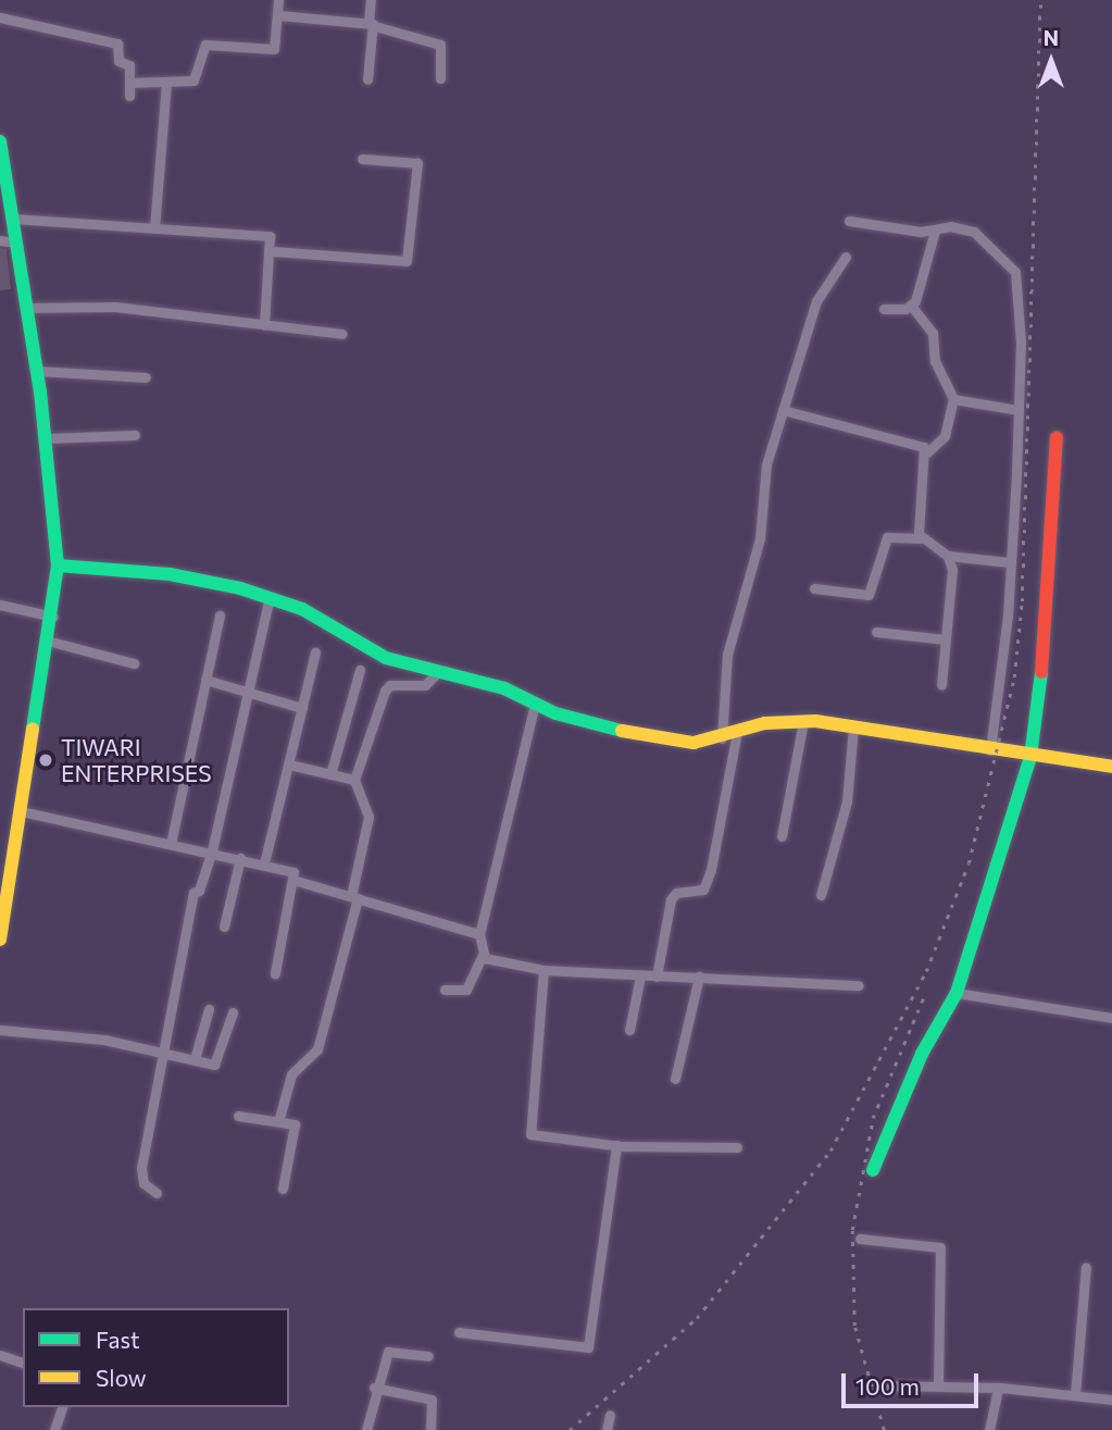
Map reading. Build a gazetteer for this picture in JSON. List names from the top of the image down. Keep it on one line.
{"places":["TIWARI ENTERPRISES"],"legend":["Fast","Slow"],"scale_bar":"100 m","north":"top"}
